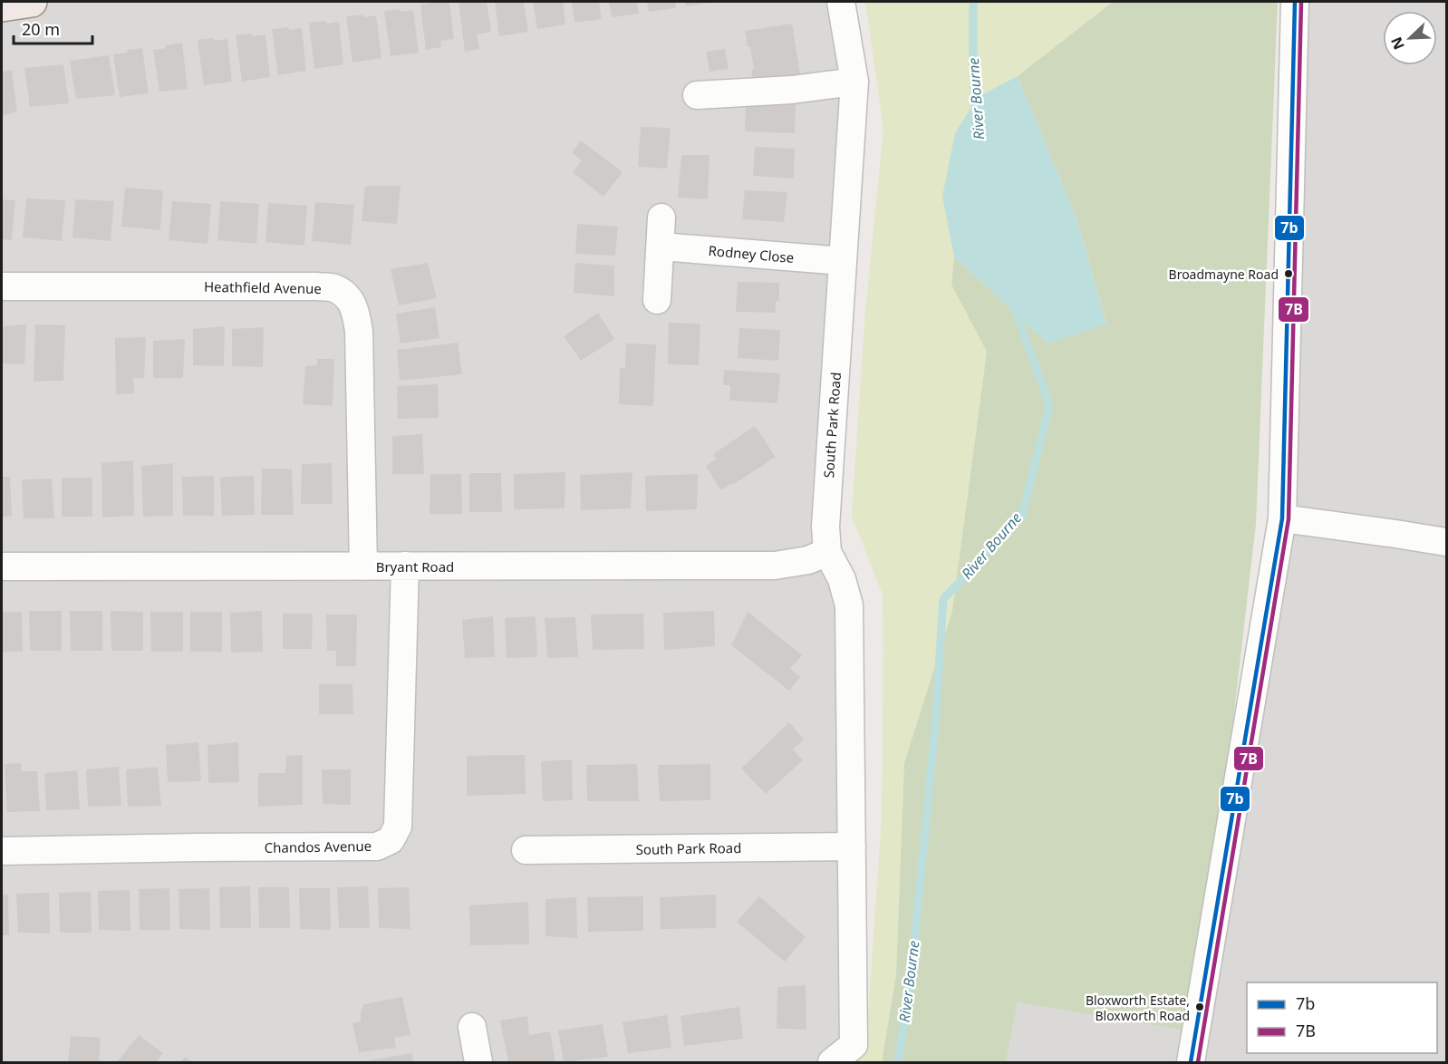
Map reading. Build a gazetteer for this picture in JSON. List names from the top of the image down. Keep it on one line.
{"streets":{"street":["Rodney Close","Heathfield Avenue","South Park Road","Bryant Road","Chandos Avenue"]},"crossings":[["Rodney Close","South Park Road"],["Heathfield Avenue","Bryant Road"],["South Park Road","Bryant Road"],["Bryant Road","Chandos Avenue"]],"water":["River Bourne"],"places":["Broadmayne Road","Bloxworth Estate, Bloxworth Road"],"lines":["transit line 7b","transit line 7B"],"legend":["7b","7B"],"scale_bar":"20 m","north":"bottom left"}
